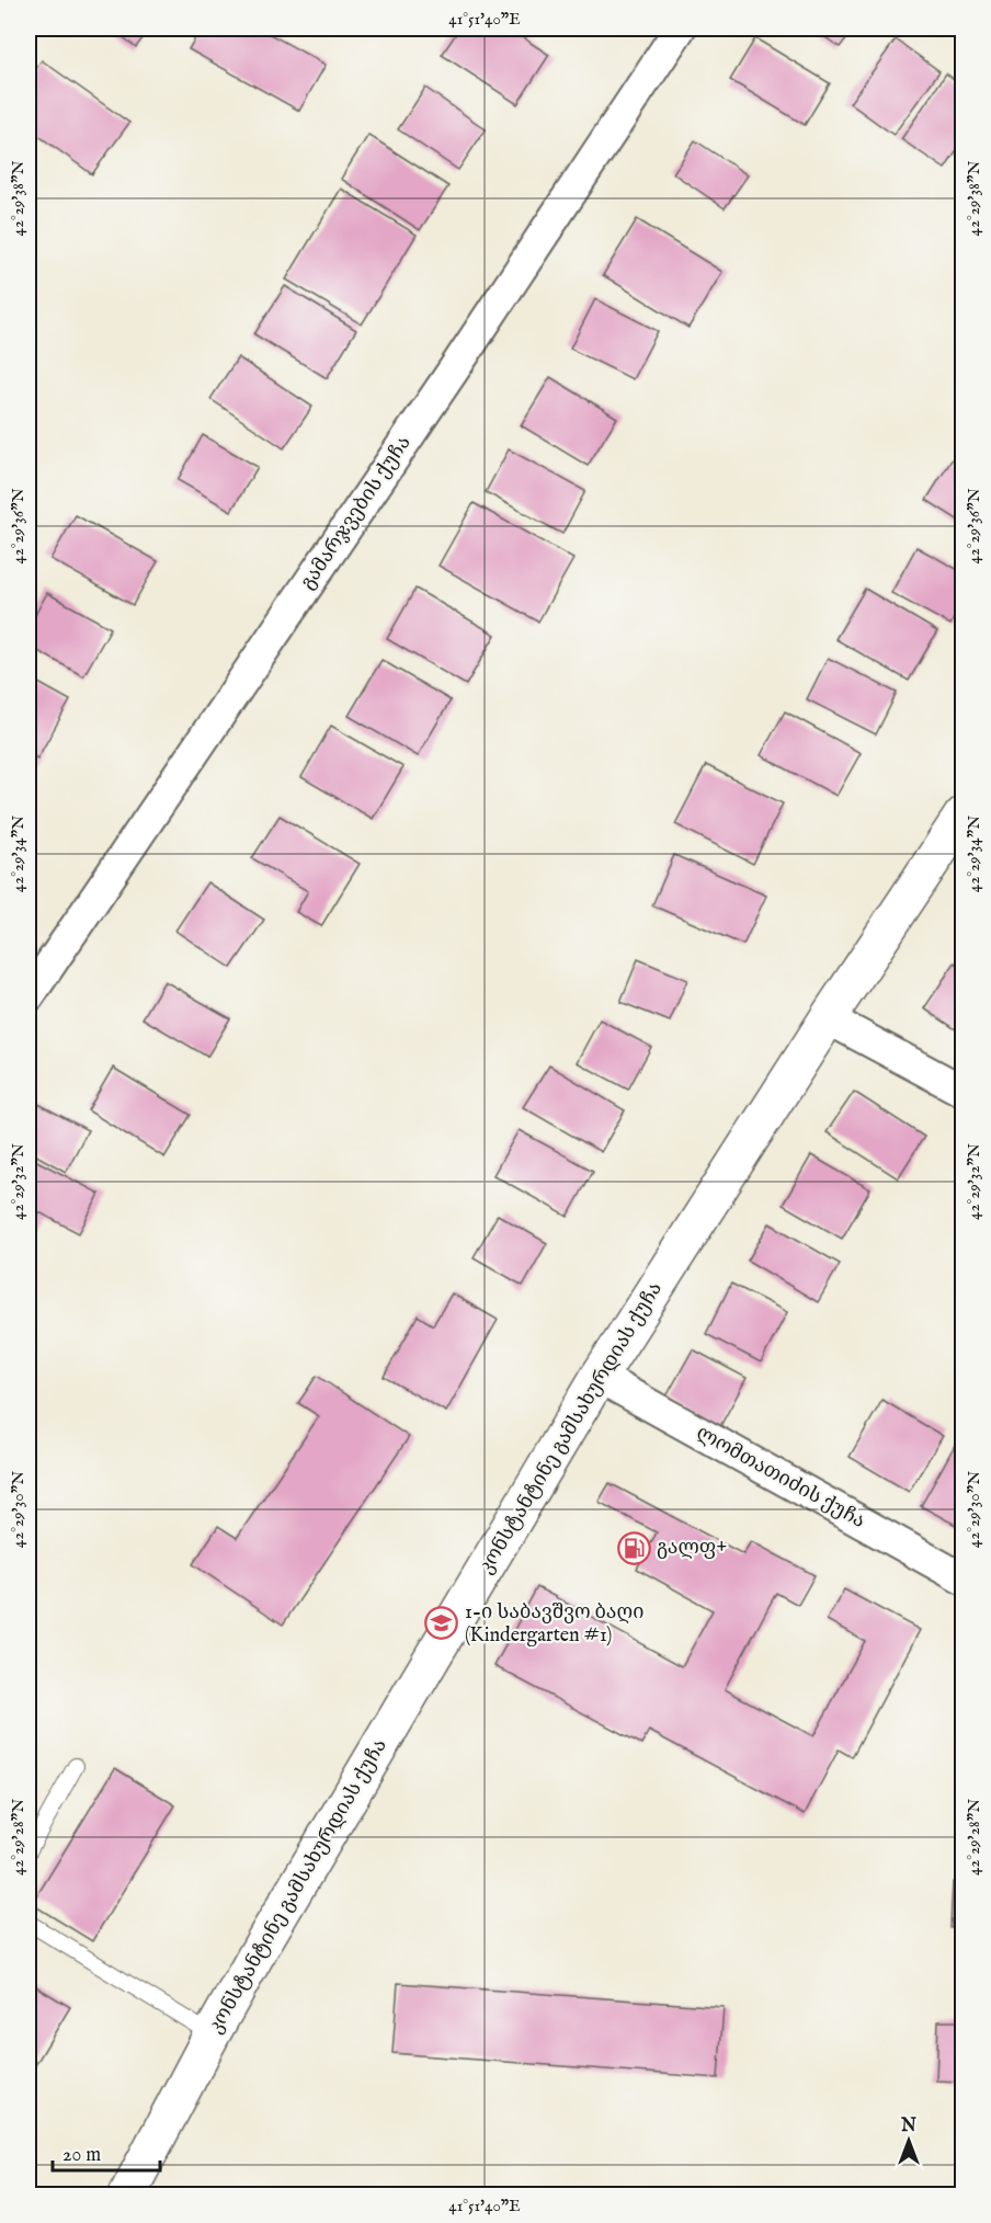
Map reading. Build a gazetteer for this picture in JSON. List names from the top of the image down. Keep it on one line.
{"streets":{"main road":["კონსტანტინე გამსახურდიას ქუჩა"],"street":["გამარჯვების ქუჩა","ლომთათიძის ქუჩა"]},"crossings":[["კონსტანტინე გამსახურდიას ქუჩა","ლომთათიძის ქუჩა"]],"places":{"fuel station":["გალფ+"],"school or university":["1-ი საბავშვო ბაღი (Kindergarten #1)"]},"scale_bar":"20 m","north":"top","coordinates":["41°51'40\"E","42°29'38\"N","42°29'36\"N","42°29'34\"N","42°29'32\"N","42°29'30\"N","42°29'28\"N"]}
